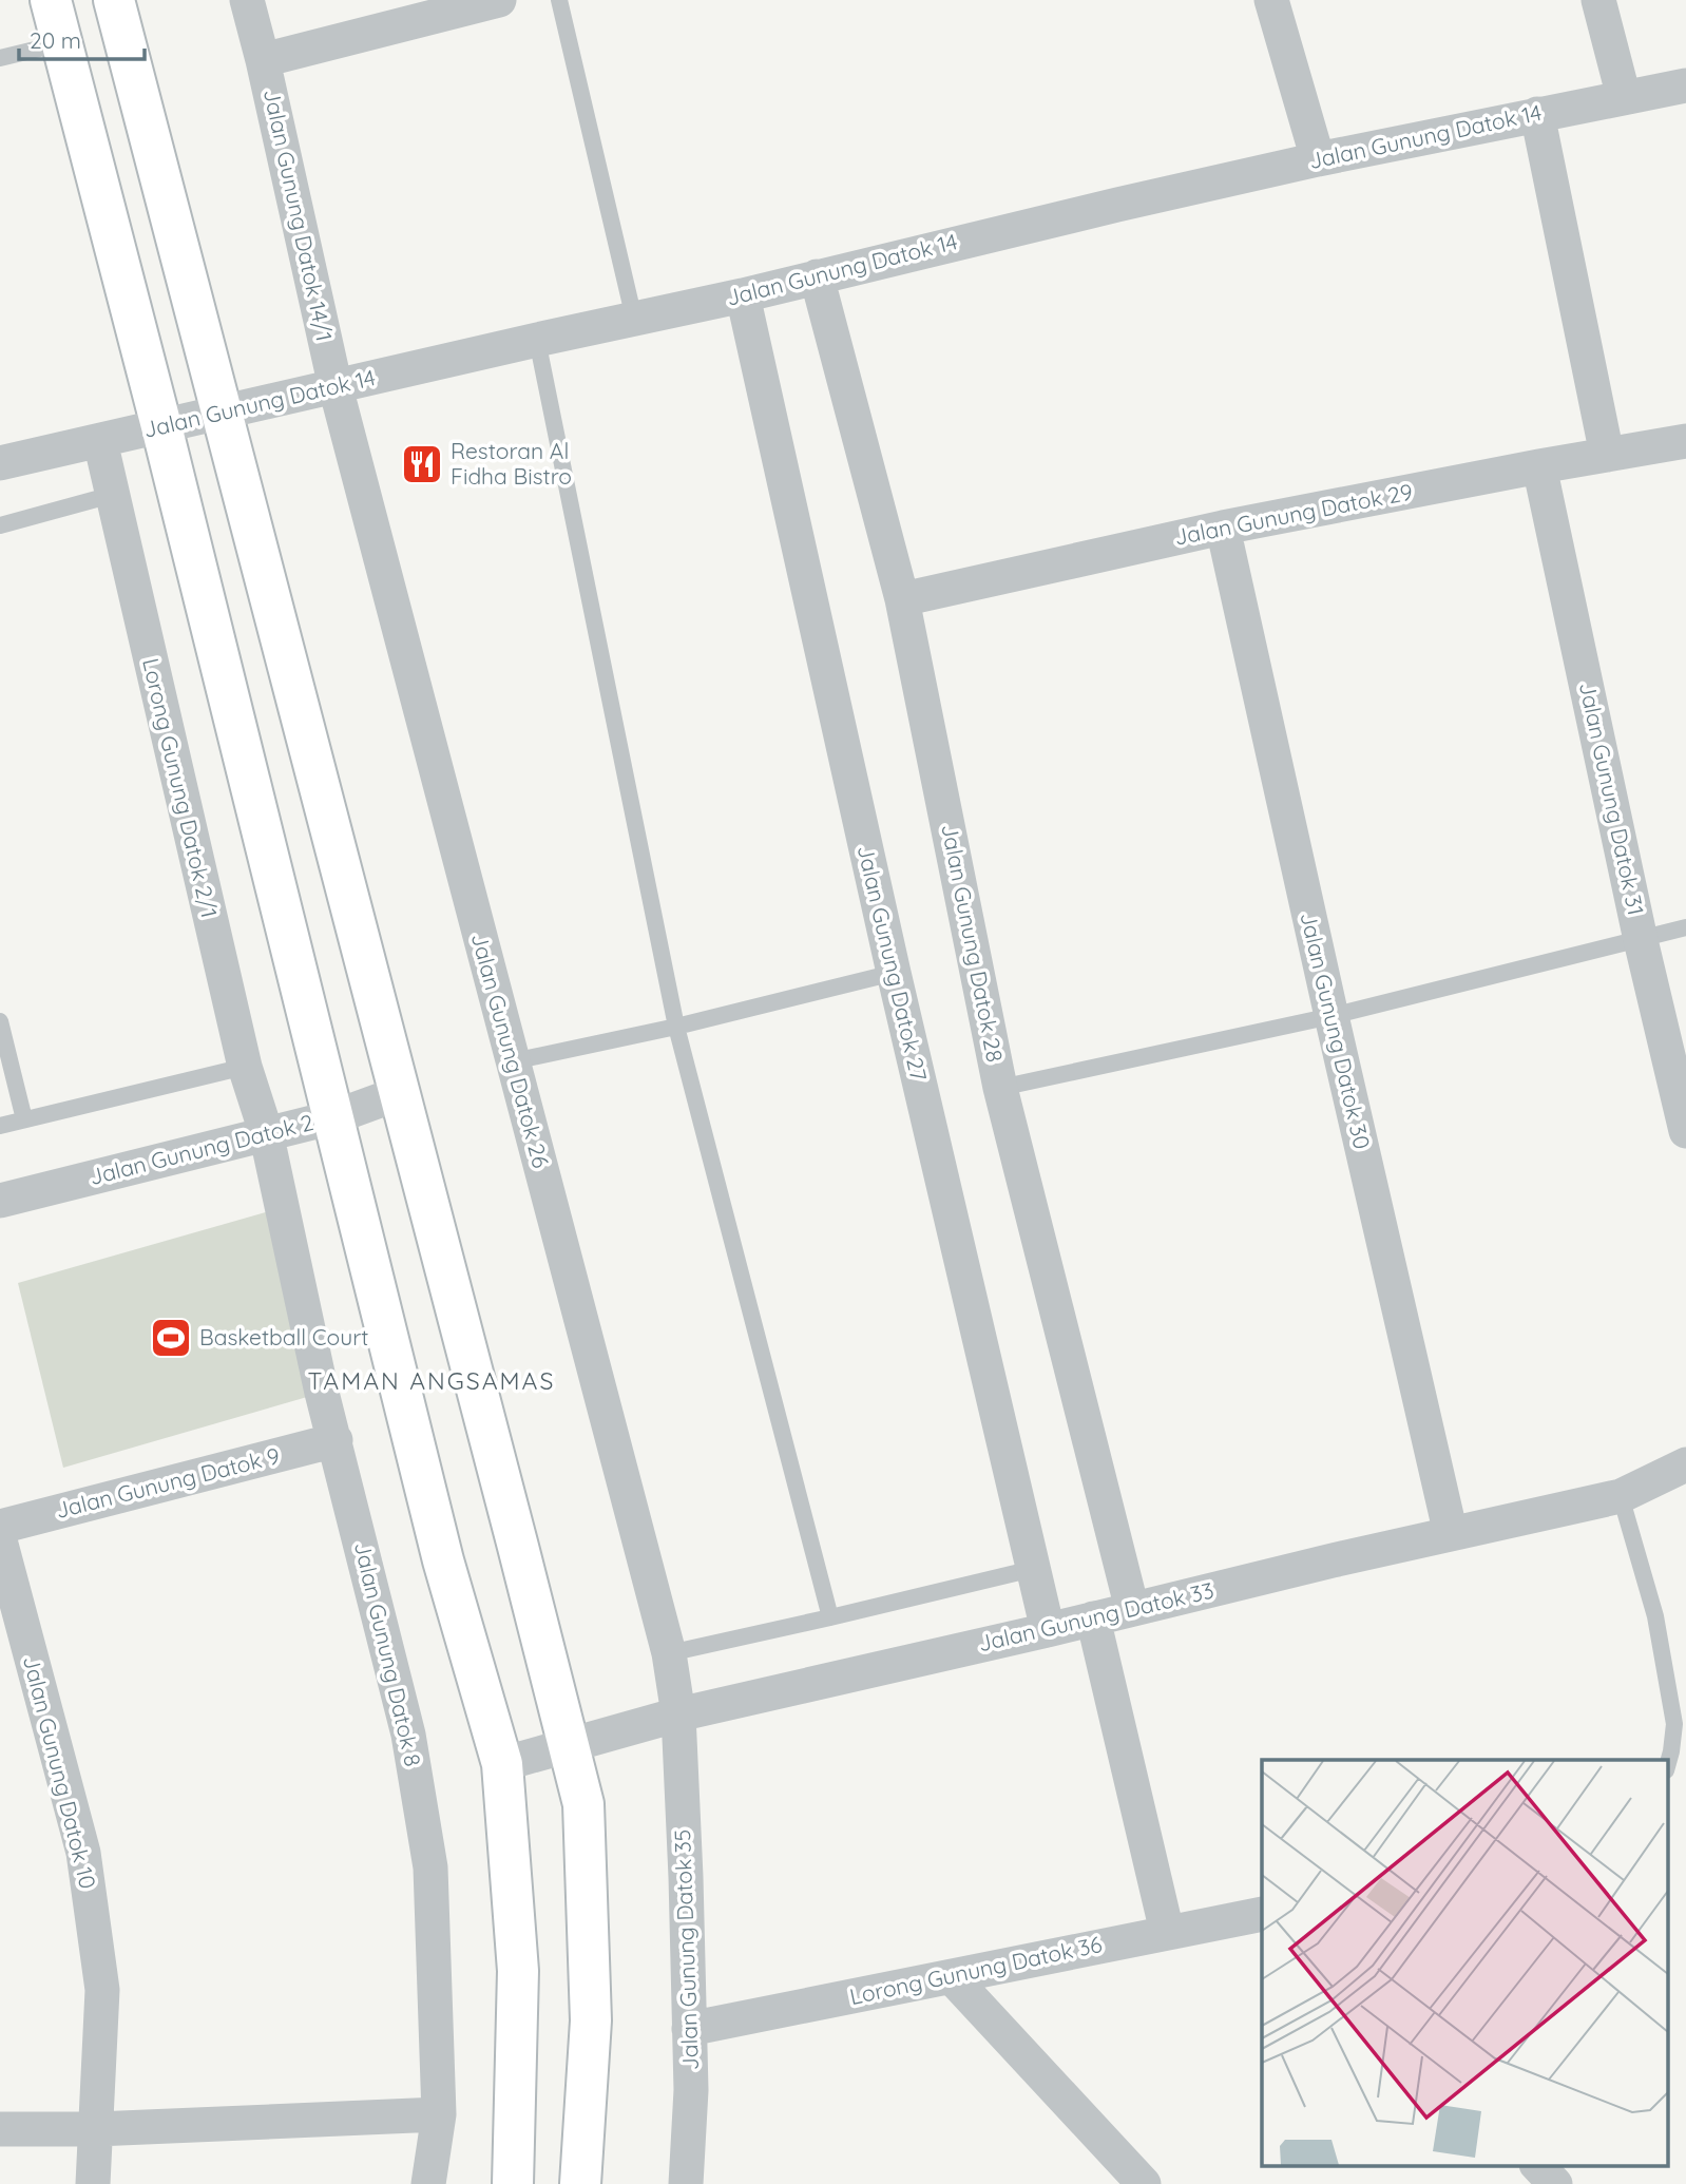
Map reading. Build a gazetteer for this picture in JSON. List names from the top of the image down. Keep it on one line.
{"streets":{"street":["Jalan Gunung Datok 14","Jalan Gunung Datok 14/1","Jalan Gunung Datok 29","Lorong Gunung Datok 2/1","Jalan Gunung Datok 31","Jalan Gunung Datok 28","Jalan Gunung Datok 27","Jalan Gunung Datok 30","Jalan Gunung Datok 26","Jalan Gunung Datok 2","Jalan Gunung Datok 9","Jalan Gunung Datok 33","Jalan Gunung Datok 8","Jalan Gunung Datok 10","Jalan Gunung Datok 35","Lorong Gunung Datok 36"]},"crossings":[["Jalan Gunung Datok 14","Jalan Gunung Datok 14/1"],["Jalan Gunung Datok 14","Lorong Gunung Datok 2/1"],["Jalan Gunung Datok 14","Jalan Gunung Datok 28"],["Jalan Gunung Datok 14","Jalan Gunung Datok 27"],["Jalan Gunung Datok 14","Jalan Gunung Datok 26"],["Jalan Gunung Datok 14/1","Jalan Gunung Datok 26"],["Jalan Gunung Datok 29","Jalan Gunung Datok 31"],["Jalan Gunung Datok 29","Jalan Gunung Datok 28"],["Jalan Gunung Datok 29","Jalan Gunung Datok 30"],["Lorong Gunung Datok 2/1","Jalan Gunung Datok 2"],["Lorong Gunung Datok 2/1","Jalan Gunung Datok 8"],["Jalan Gunung Datok 28","Jalan Gunung Datok 33"],["Jalan Gunung Datok 27","Jalan Gunung Datok 33"],["Jalan Gunung Datok 30","Jalan Gunung Datok 33"],["Jalan Gunung Datok 26","Jalan Gunung Datok 33"],["Jalan Gunung Datok 26","Jalan Gunung Datok 35"],["Jalan Gunung Datok 2","Jalan Gunung Datok 8"],["Jalan Gunung Datok 9","Jalan Gunung Datok 8"],["Jalan Gunung Datok 33","Jalan Gunung Datok 35"],["Jalan Gunung Datok 35","Lorong Gunung Datok 36"]],"districts":["TAMAN ANGSAMAS"],"places":{"restaurant":["Restoran Al Fidha Bistro"],"sports":["Basketball Court"]},"scale_bar":"20 m"}
